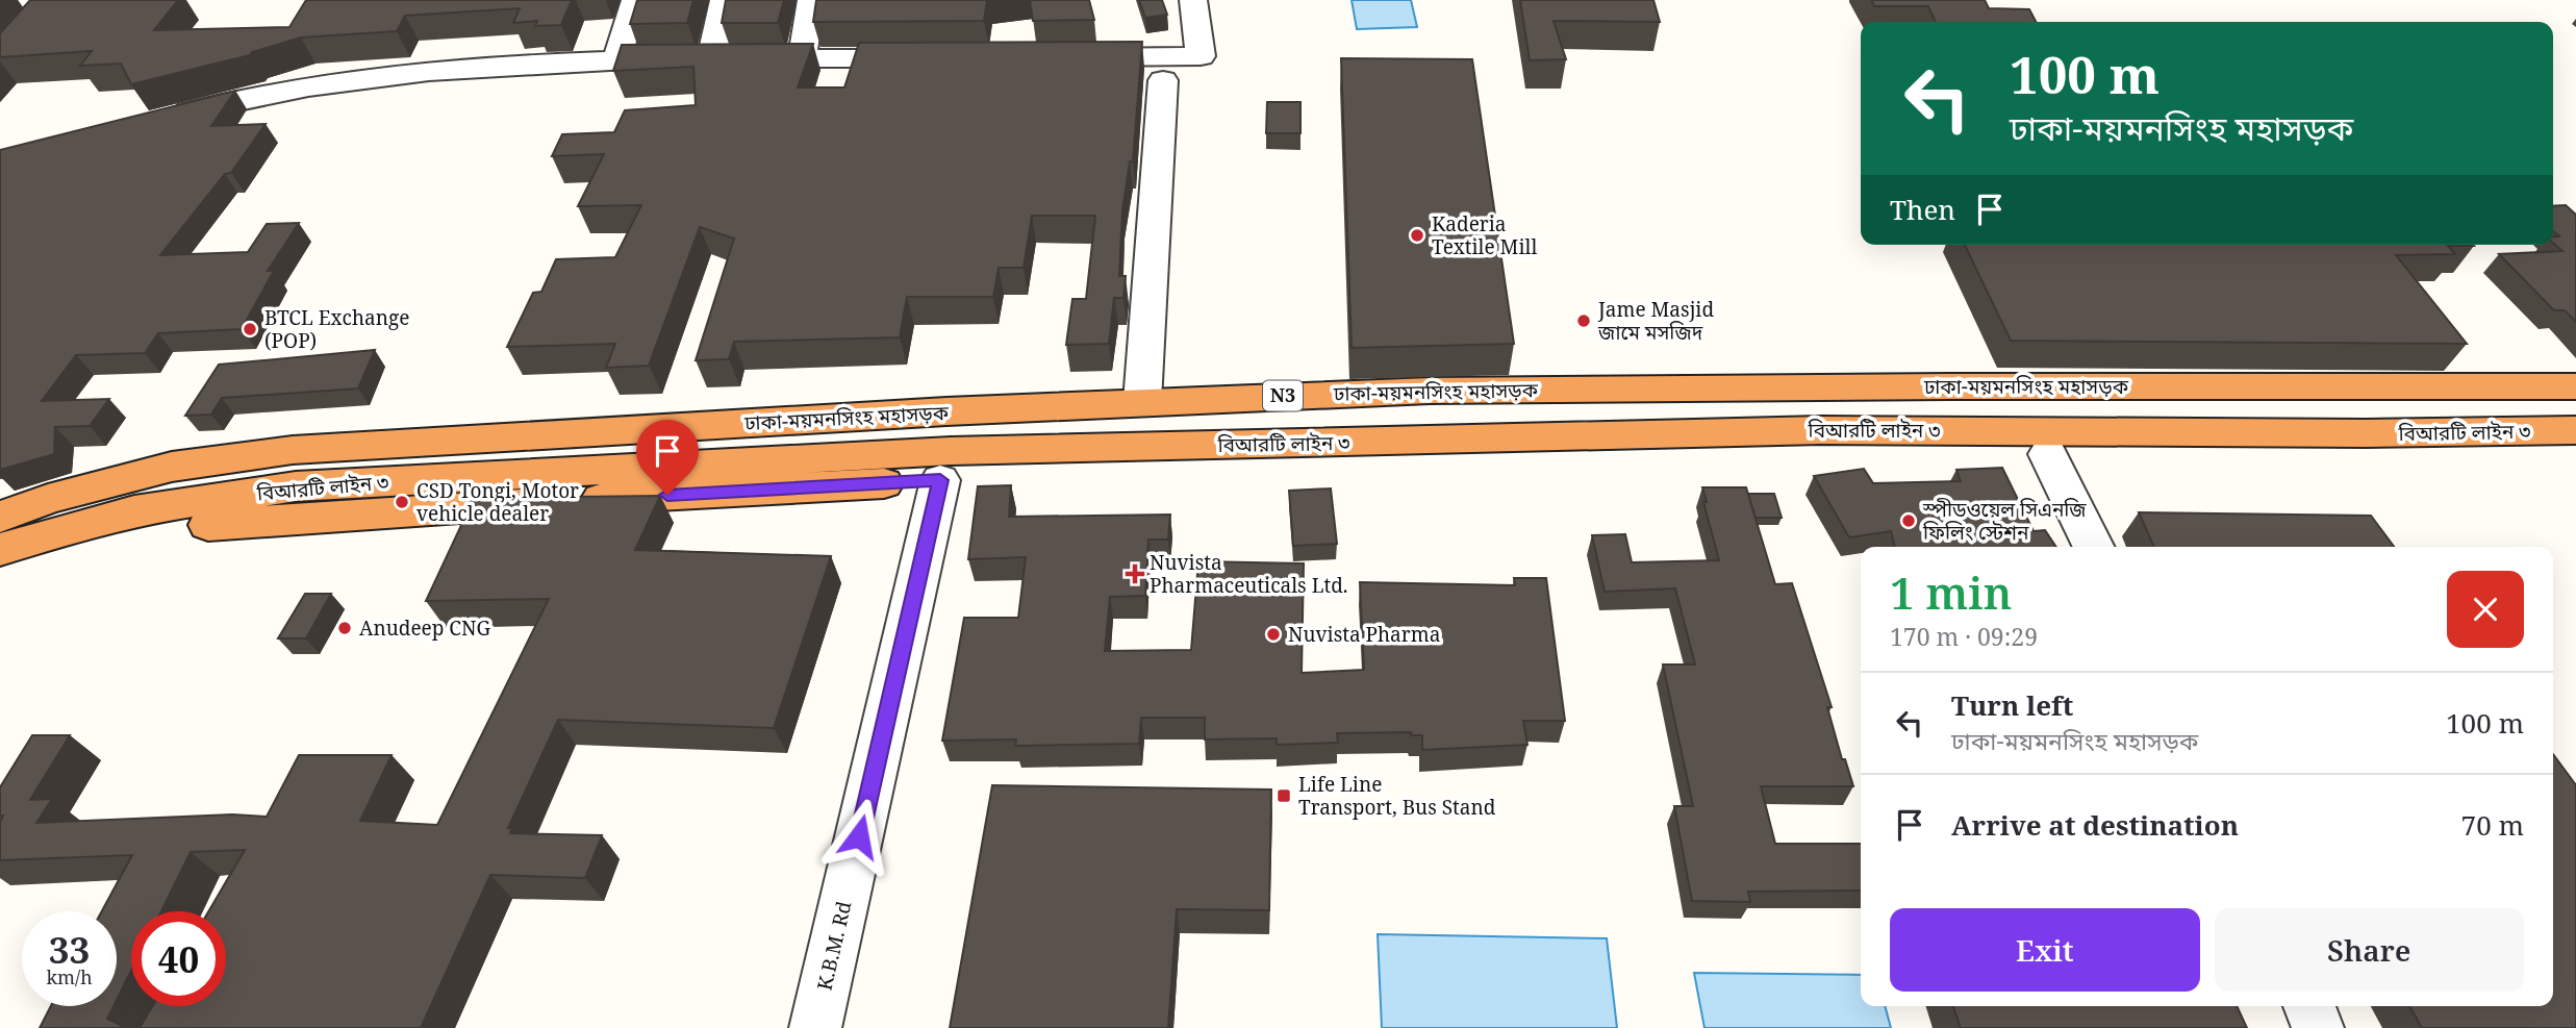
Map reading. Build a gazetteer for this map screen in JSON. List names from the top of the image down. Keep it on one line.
{"streets":{"highway":["ঢাকা-ময়মনসিংহ মহাসড়ক","N3","বিআরটি লাইন ৩"],"street":["K.B.M. Rd"]},"places":{"other":["Kaderia Textile Mill","Jame Masjid জামে মসজিদ","BTCL Exchange (POP)","CSD Tongi, Motor vehicle dealer","স্পীডওয়েল সিএনজি ফিলিং স্টেশন","Anudeep CNG","Nuvista Pharma"],"health":["Nuvista Pharmaceuticals Ltd."],"transit":["Life Line Transport, Bus Stand"]},"page":{"turn":["100 m","ঢাকা-ময়মনসিংহ মহাসড়ক"],"then":"Then","heading":["1 min","170 m · 09:29"],"list":[{"name":"Turn left","note":"ঢাকা-ময়মনসিংহ মহাসড়ক","value":"100 m"},{"name":"Arrive at destination","value":"70 m"}],"buttons":["Exit","Share"],"speed":"33 km/h","limit":"40"}}
